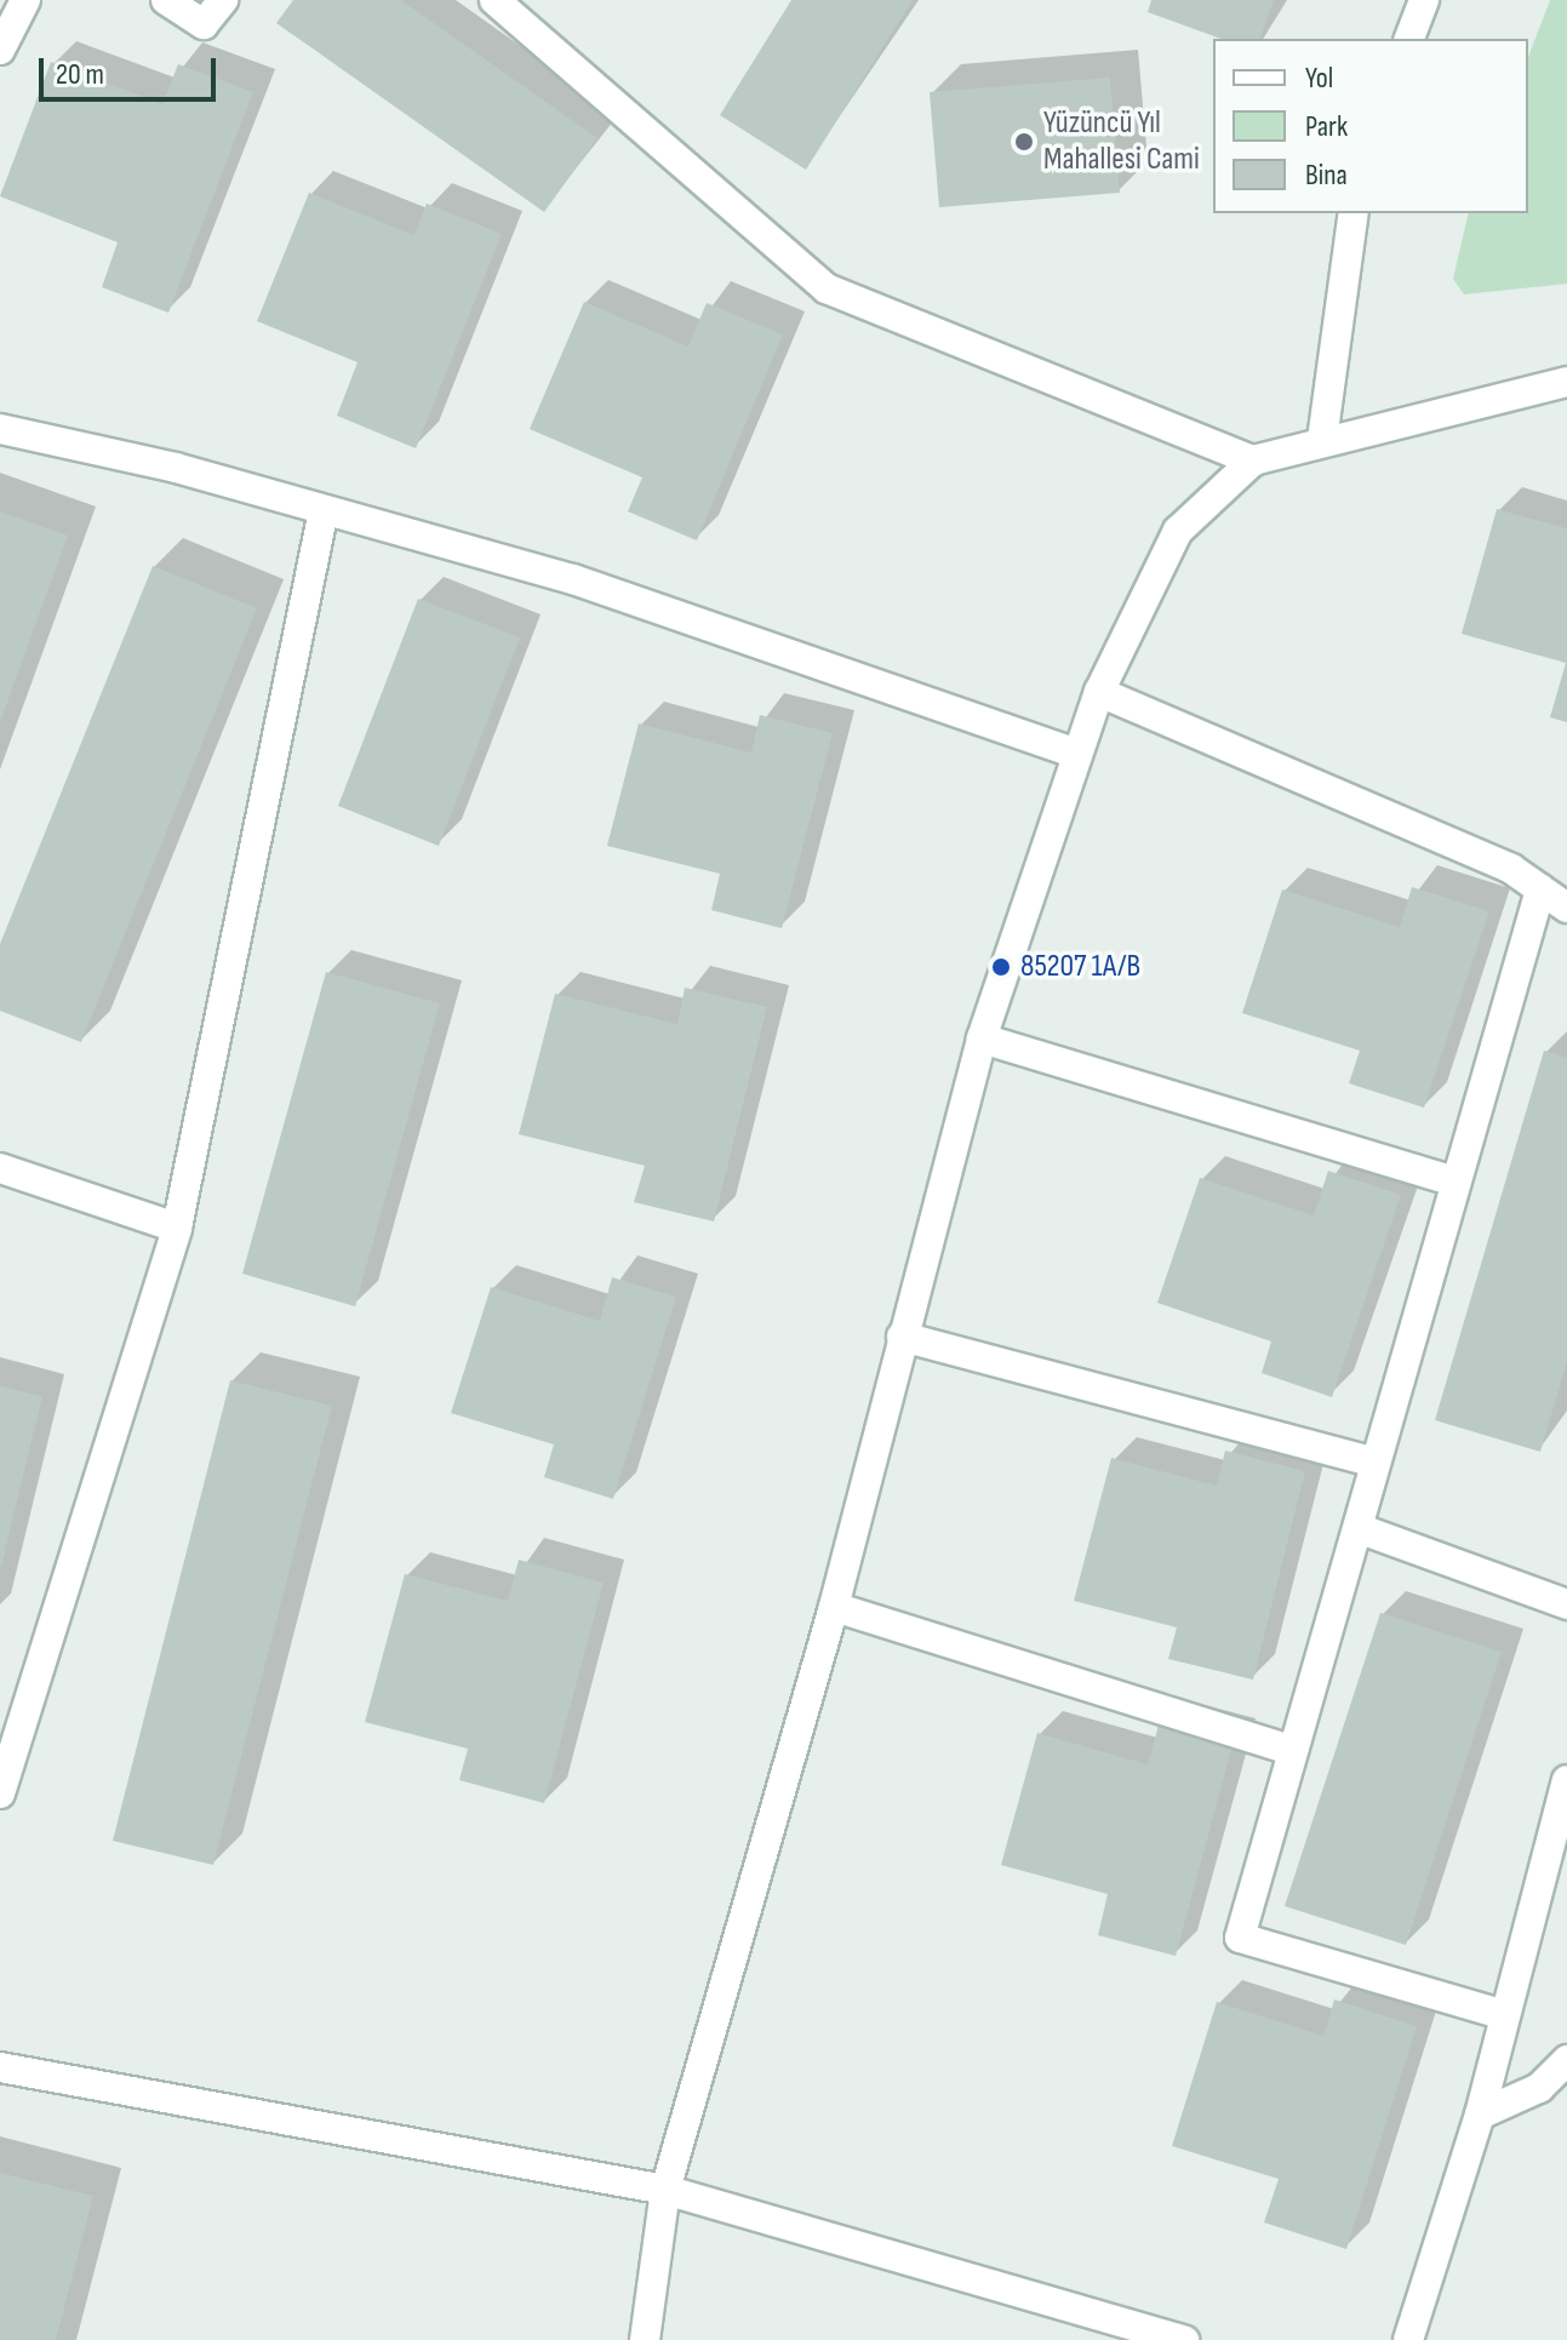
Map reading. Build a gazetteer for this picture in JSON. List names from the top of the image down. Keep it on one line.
{"places":["Yüzüncü Yıl Mahallesi Cami","85207 1A/B"],"legend":["Yol","Park","Bina"],"scale_bar":"20 m"}
